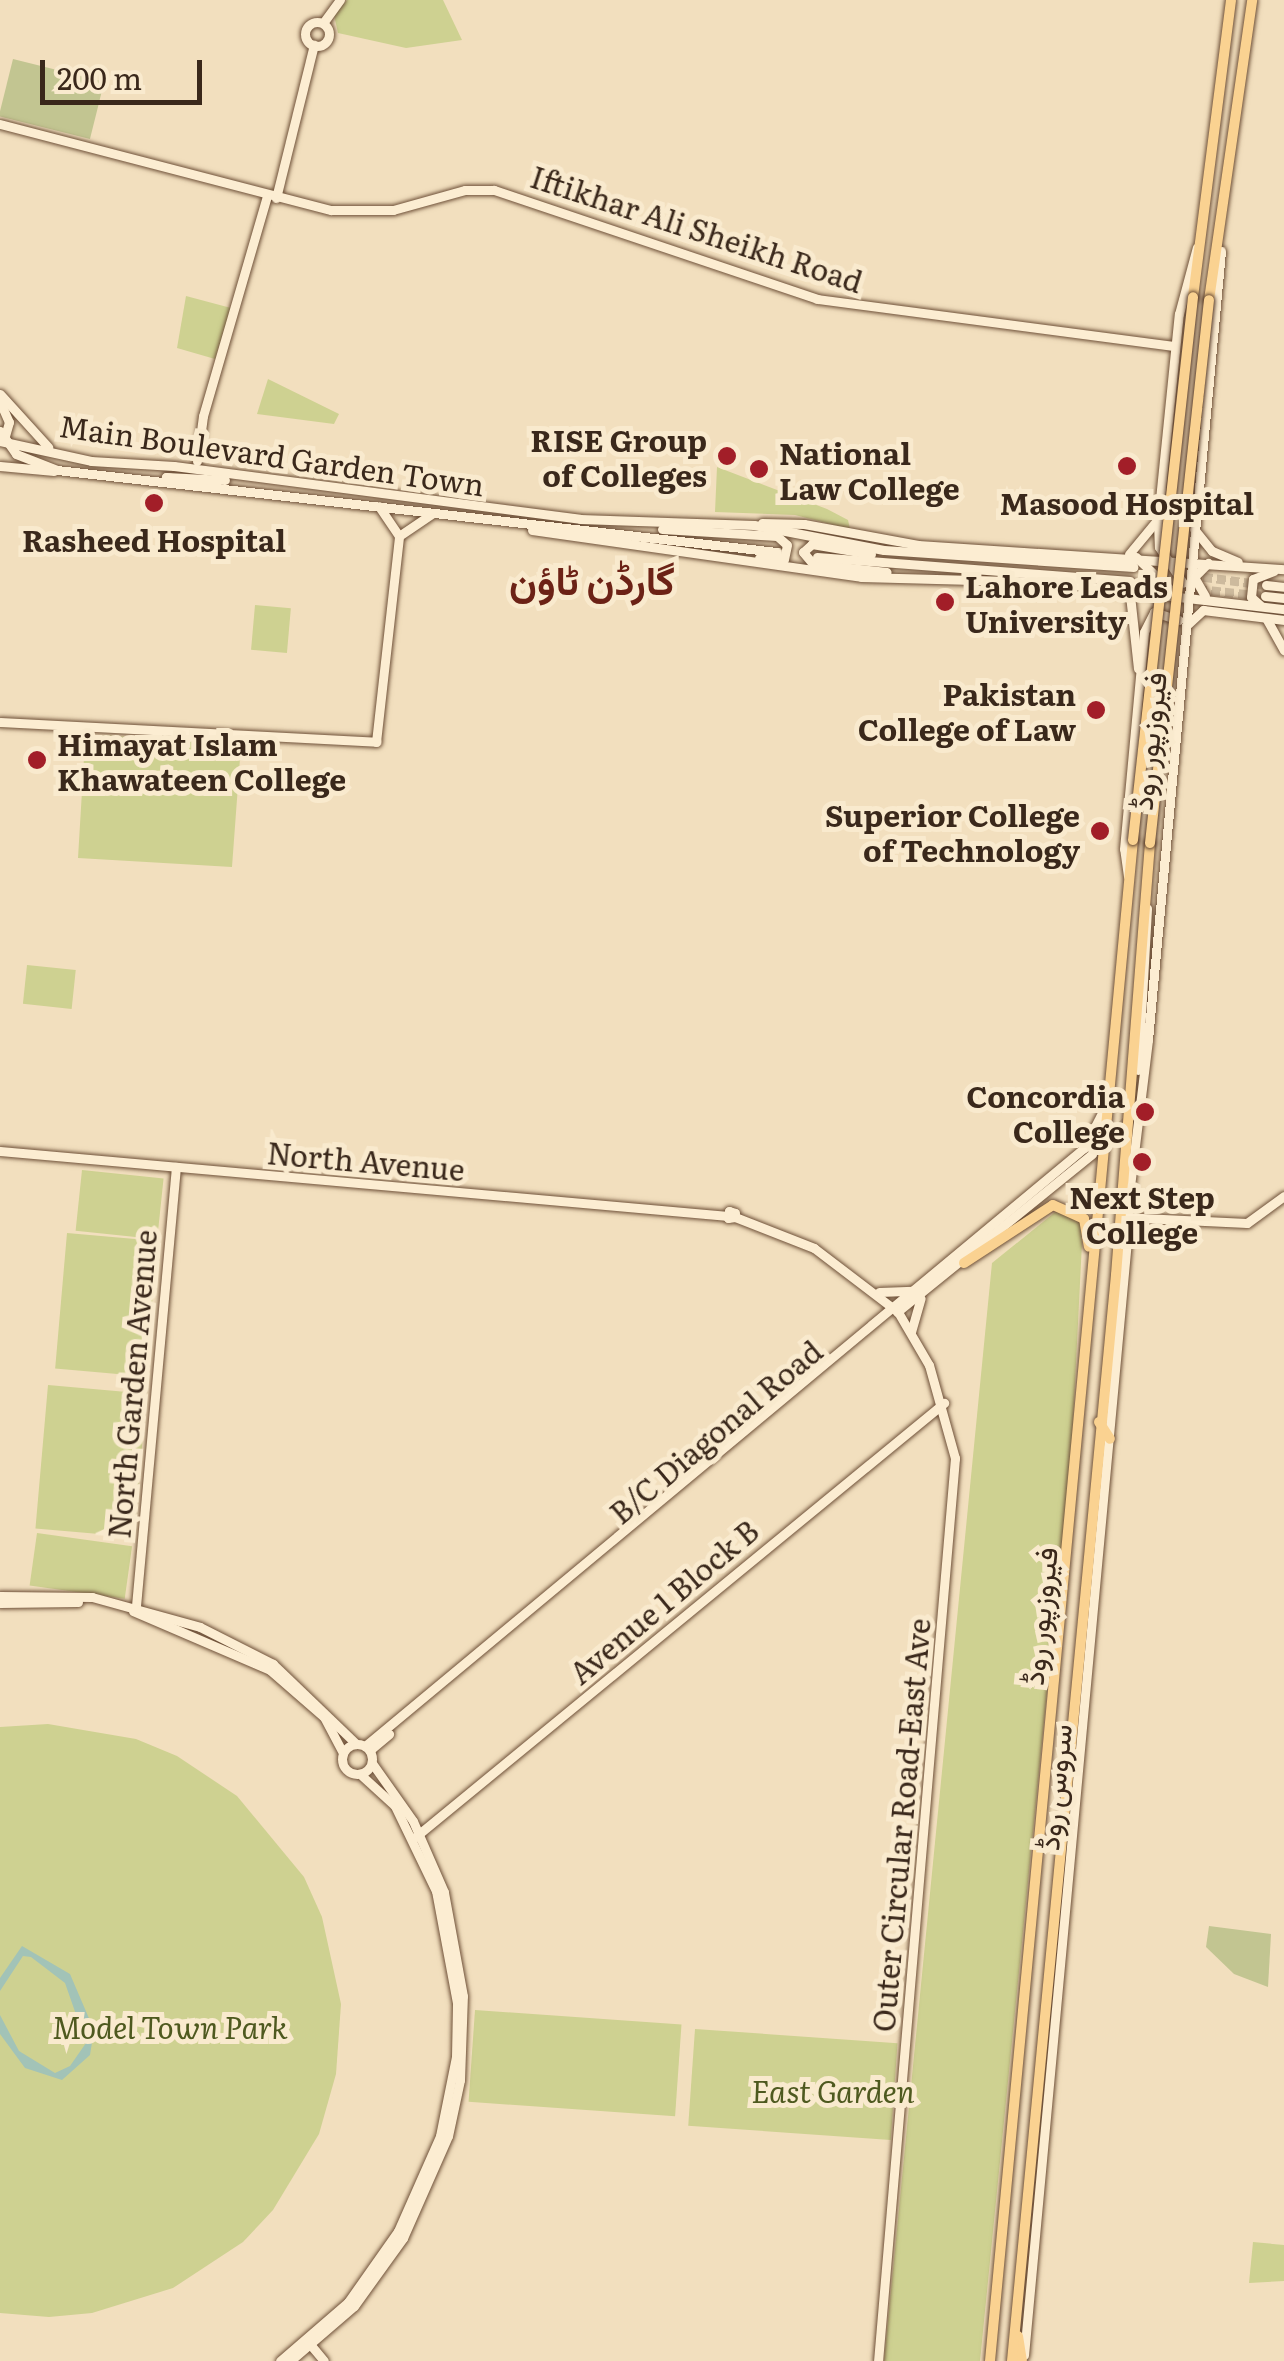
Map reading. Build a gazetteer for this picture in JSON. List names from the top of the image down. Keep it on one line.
{"streets":{"main road":["Iftikhar Ali Sheikh Road","Main Boulevard Garden Town","فیروزپور روڈ","North Avenue","North Garden Avenue","B/C Diagonal Road","Avenue 1 Block B","سروس روڈ","Outer Circular Road-East Ave"]},"crossings":[["Main Boulevard Garden Town","فیروزپور روڈ"],["فیروزپور روڈ","سروس روڈ"],["North Avenue","North Garden Avenue"],["North Avenue","Outer Circular Road-East Ave"],["B/C Diagonal Road","Outer Circular Road-East Ave"],["Avenue 1 Block B","Outer Circular Road-East Ave"]],"districts":["گارڈن ٹاؤن"],"parks":["Model Town Park","East Garden"],"places":["RISE Group of Colleges","Masood Hospital","National Law College","Rasheed Hospital","Lahore Leads University","Pakistan College of Law","Himayat Islam Khawateen College","Superior College of Technology","Concordia College","Next Step College"],"scale_bar":"200 m"}
